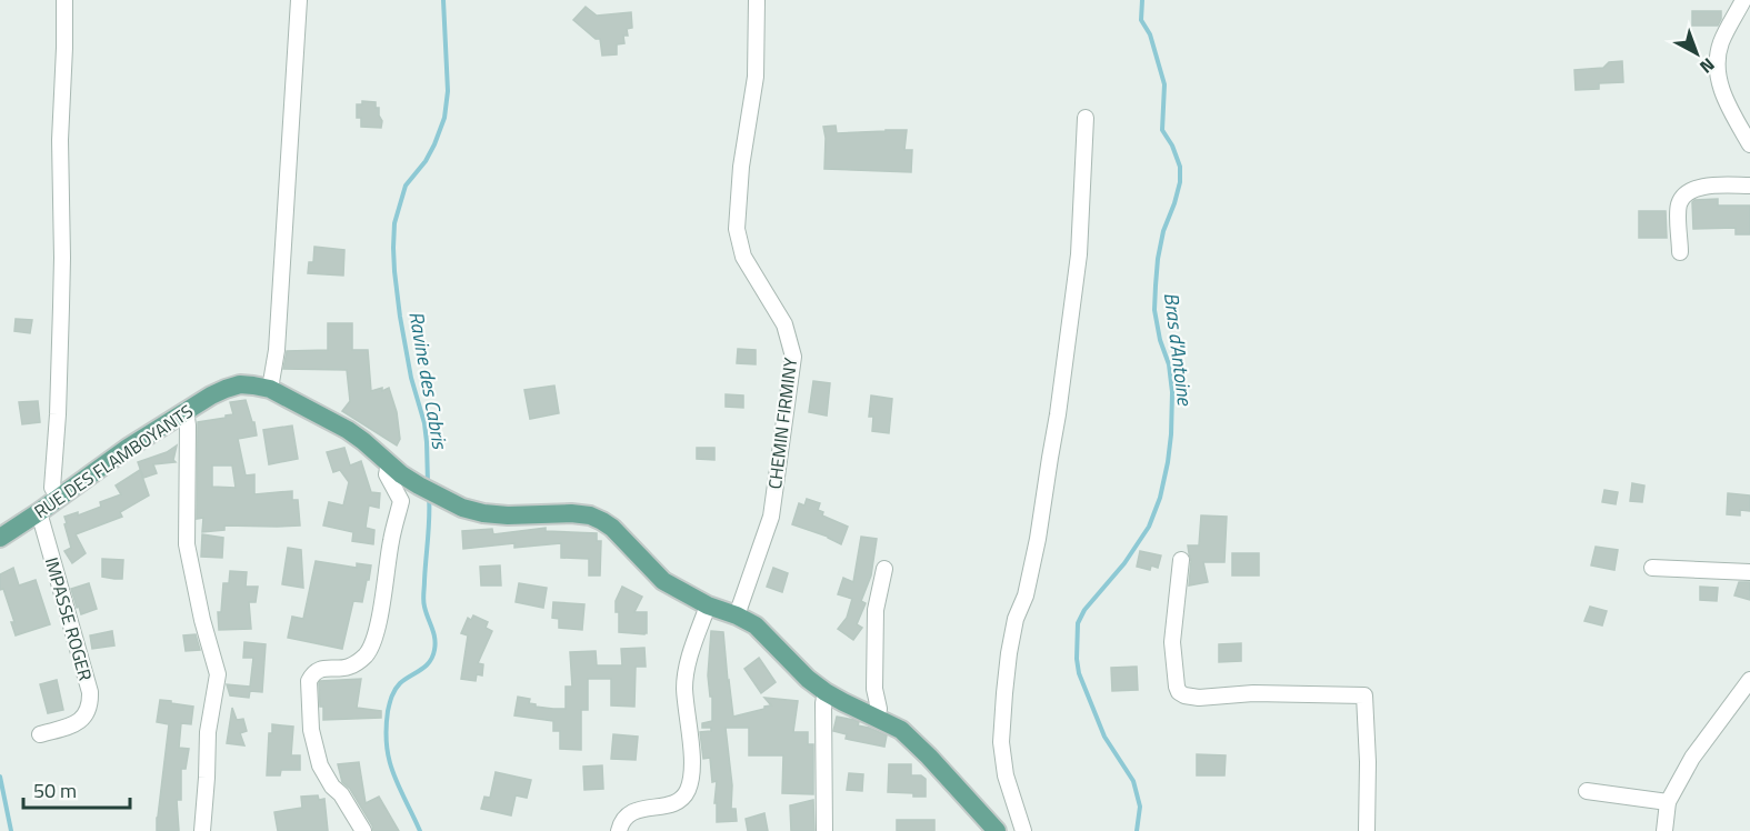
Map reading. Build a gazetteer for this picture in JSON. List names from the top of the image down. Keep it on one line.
{"streets":{"main road":["RUE DES FLAMBOYANTS"],"street":["CHEMIN FIRMINY","IMPASSE ROGER"]},"crossings":[["CHEMIN FIRMINY","RUE DES FLAMBOYANTS"],["RUE DES FLAMBOYANTS","IMPASSE ROGER"]],"water":["Bras d'Antoine","Ravine des Cabris"],"scale_bar":"50 m","north":"bottom right"}
